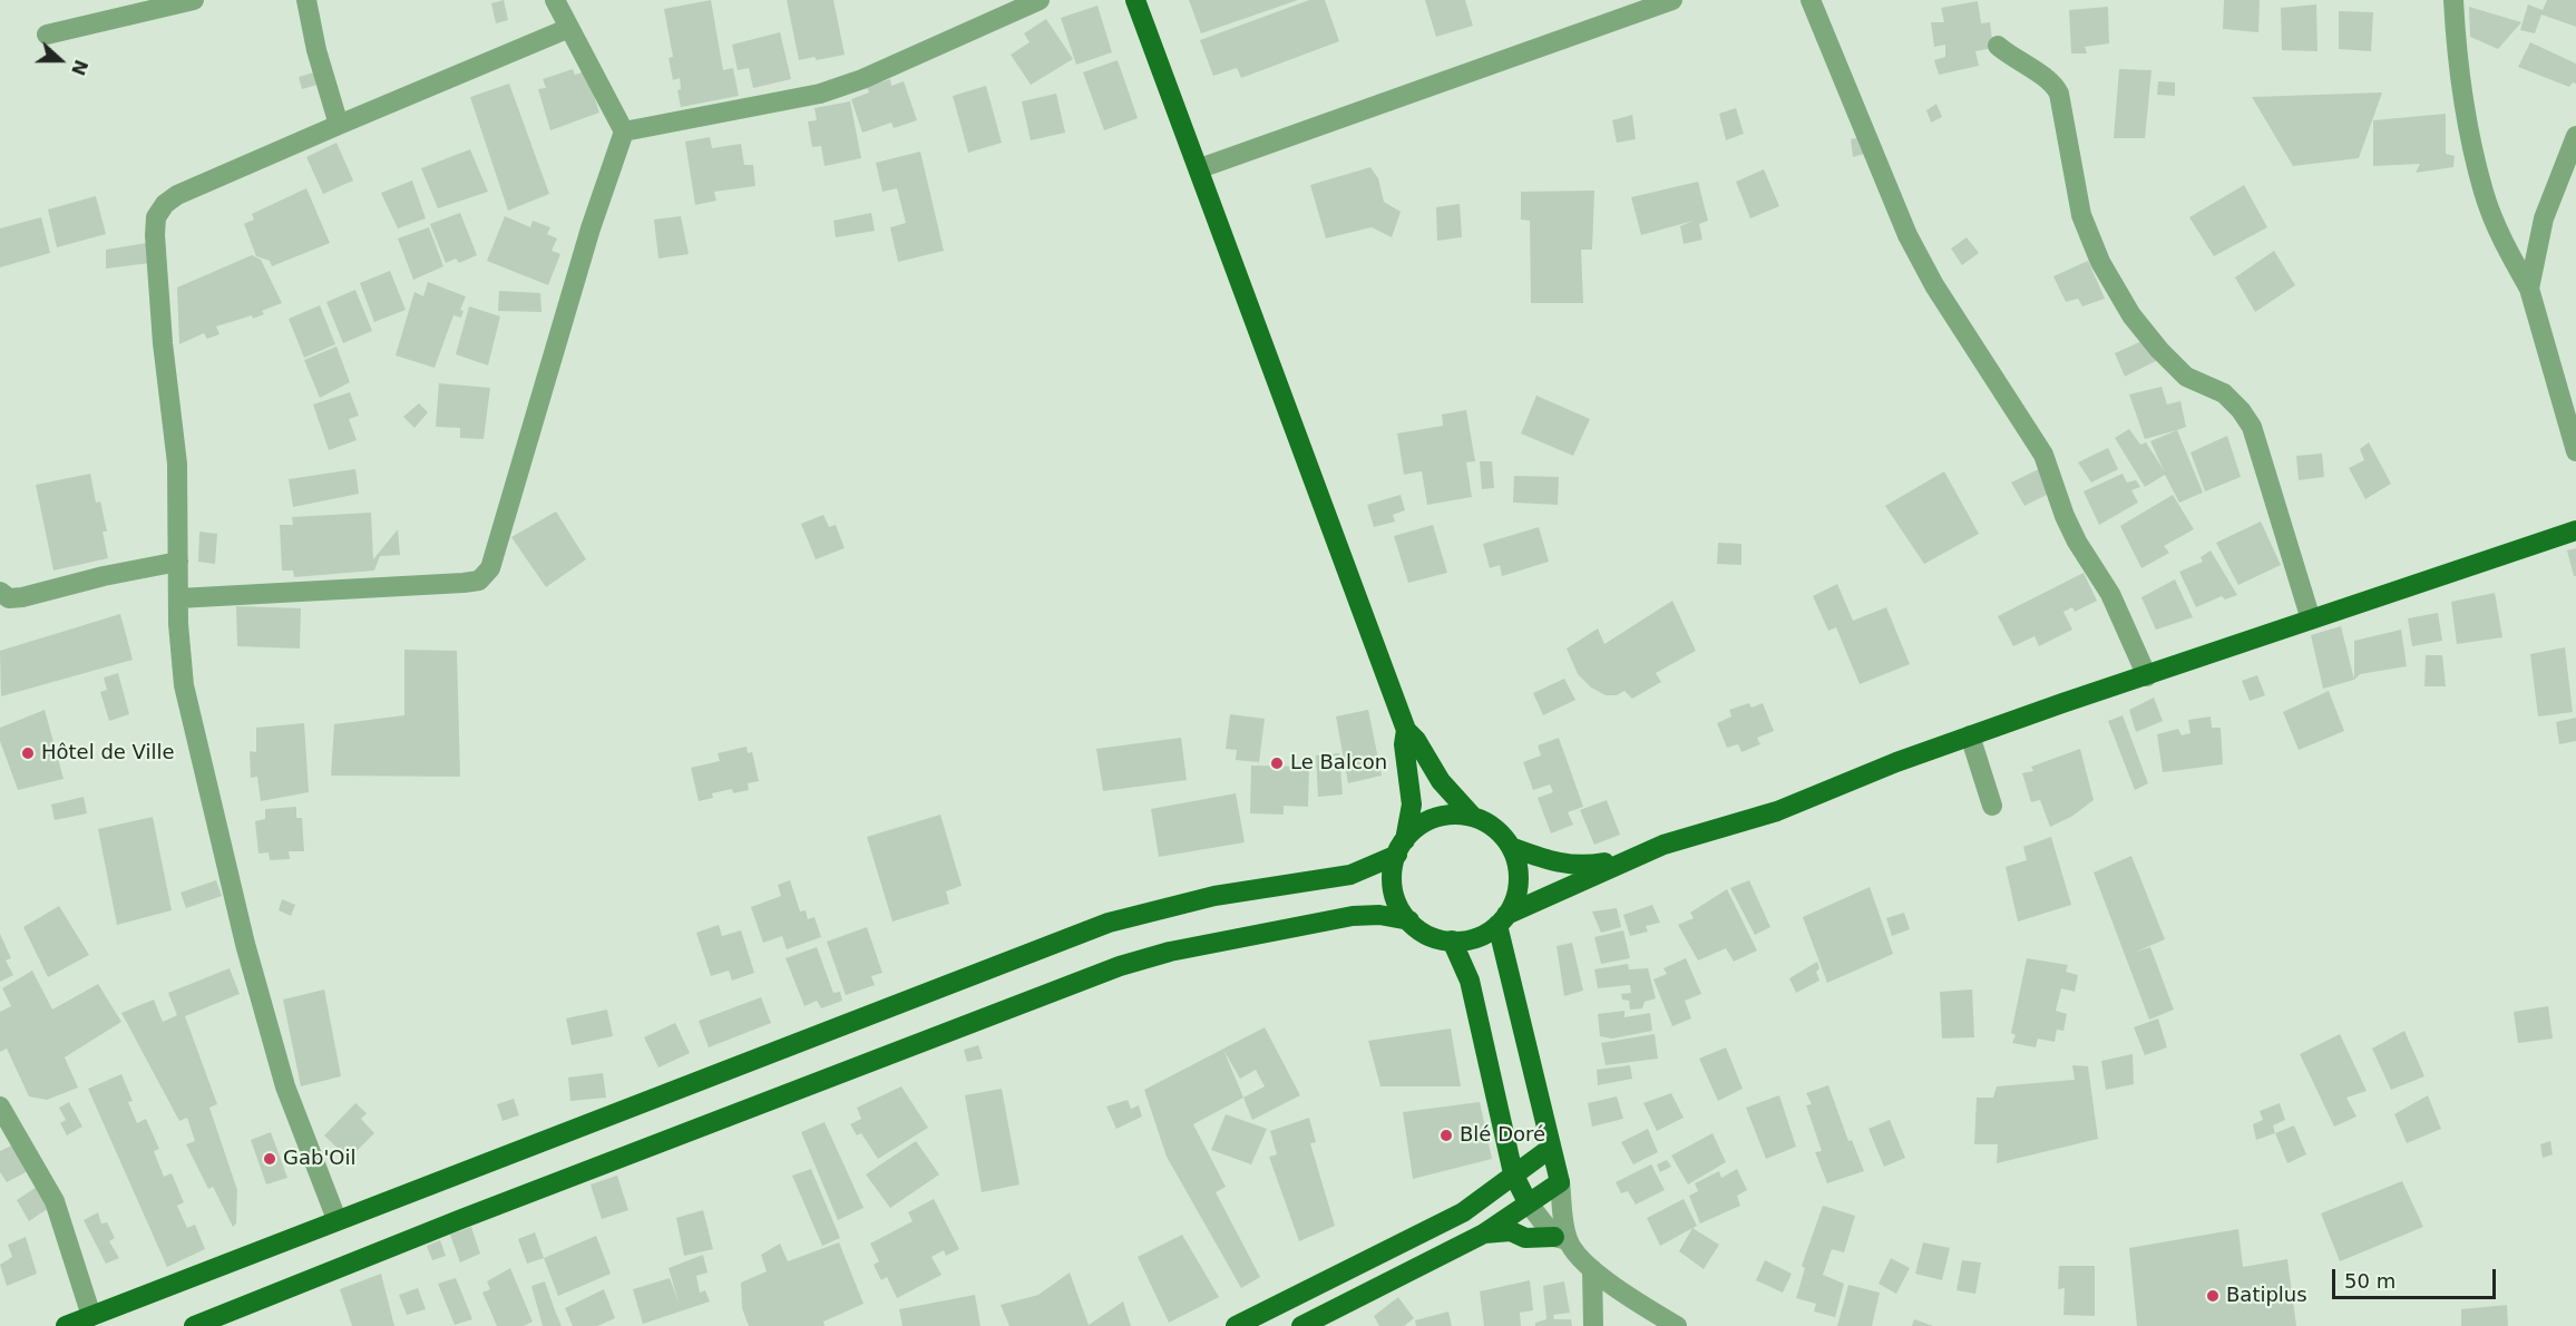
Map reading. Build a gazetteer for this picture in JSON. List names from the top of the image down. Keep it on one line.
{"places":["Hôtel de Ville","Le Balcon","Blé Doré","Gab'Oil","Batiplus"],"scale_bar":"50 m","north":"right"}
